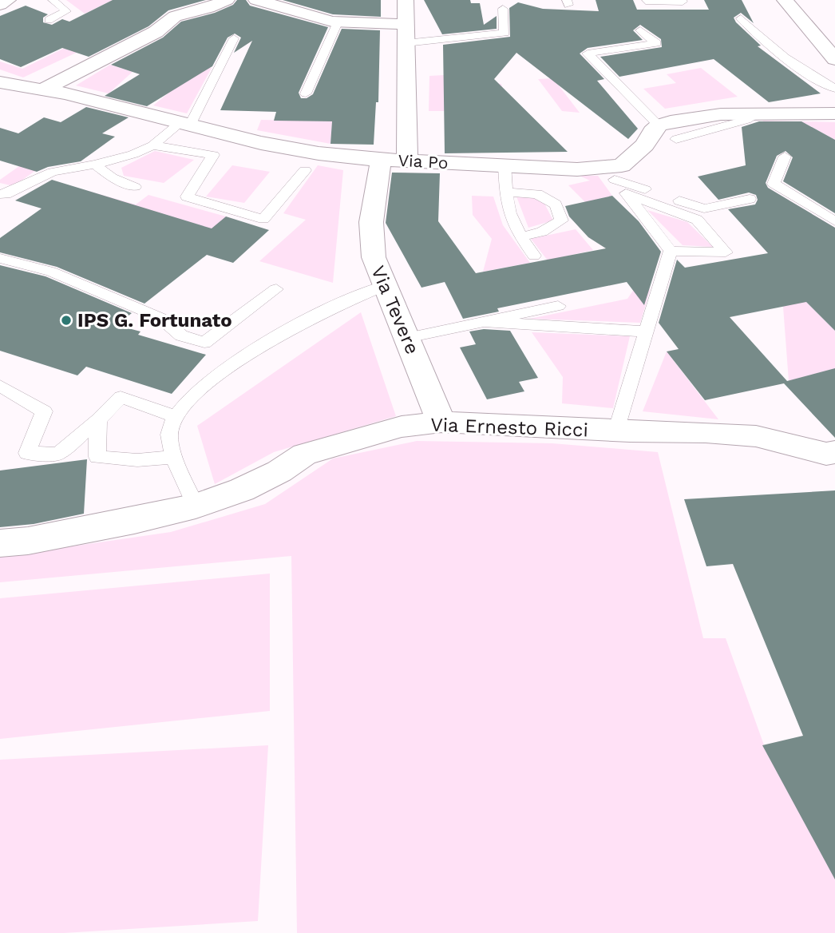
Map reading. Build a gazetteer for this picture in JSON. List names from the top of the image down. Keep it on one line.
{"streets":{"street":["Via Po","Via Tevere","Via Ernesto Ricci"]},"crossings":[["Via Po","Via Tevere"],["Via Tevere","Via Ernesto Ricci"]],"places":["IPS G. Fortunato"]}
